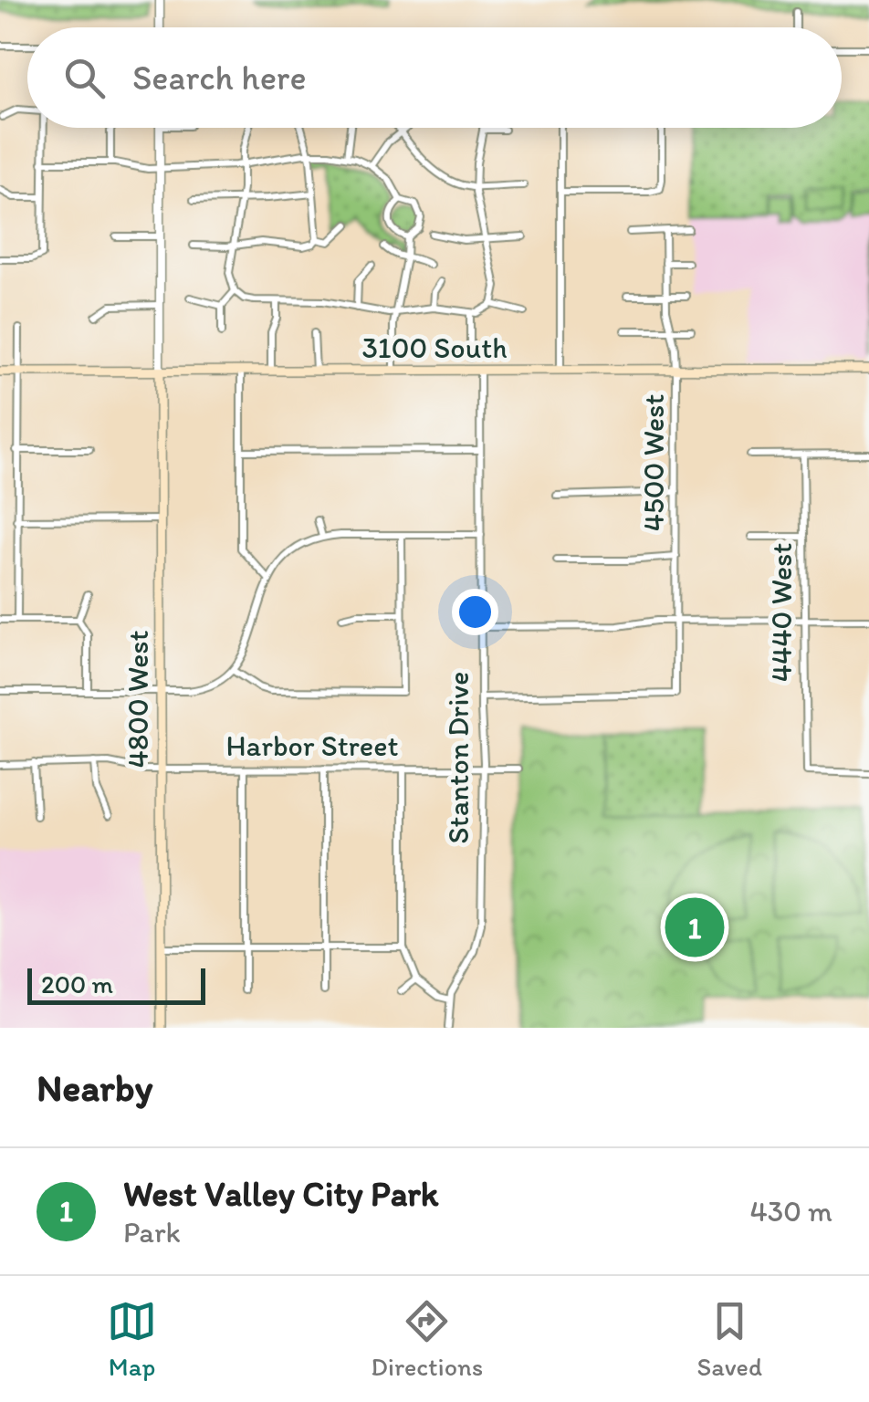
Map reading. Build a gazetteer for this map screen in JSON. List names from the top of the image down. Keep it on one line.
{"streets":{"main road":["3100 South","4800 West"],"street":["4500 West","4440 West","Harbor Street","Stanton Drive"]},"crossings":[["3100 South","4500 West"],["3100 South","4800 West"],["3100 South","Stanton Drive"],["4500 West","Stanton Drive"],["4800 West","Harbor Street"],["Harbor Street","Stanton Drive"]],"scale_bar":"200 m","page":{"search":"Search here","pins":"1","scale":"200 m","heading":"Nearby","list":[{"mark":"1","name":"West Valley City Park","note":"Park","value":"430 m"}],"nav":["Map","Directions","Saved"]}}
